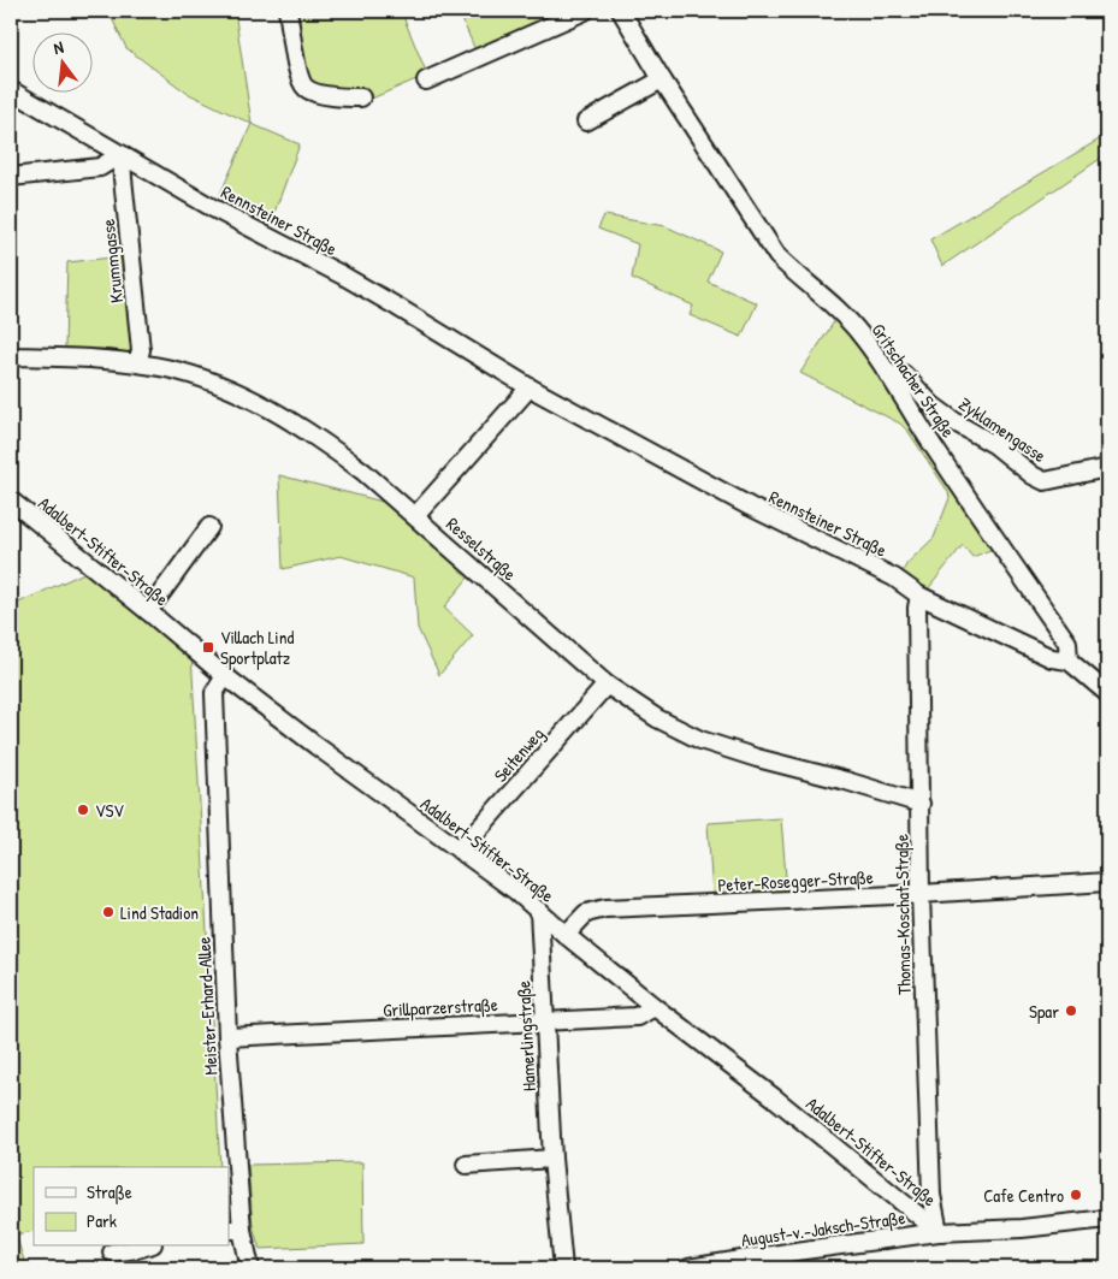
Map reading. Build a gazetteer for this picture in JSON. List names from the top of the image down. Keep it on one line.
{"streets":{"street":["Rennsteiner Straße","Krummgasse","Gritschacher Straße","Zyklamengasse","Resselstraße","Adalbert-Stifter-Straße","Seitenweg","Peter-Rosegger-Straße","Thomas-Koschat-Straße","Meister-Erhard-Allee","Grillparzerstraße","Hamerlingstraße","August-v.-Jaksch-Straße"]},"crossings":[["Rennsteiner Straße","Krummgasse"],["Rennsteiner Straße","Gritschacher Straße"],["Rennsteiner Straße","Thomas-Koschat-Straße"],["Krummgasse","Resselstraße"],["Gritschacher Straße","Zyklamengasse"],["Resselstraße","Seitenweg"],["Resselstraße","Thomas-Koschat-Straße"],["Adalbert-Stifter-Straße","Seitenweg"],["Adalbert-Stifter-Straße","Peter-Rosegger-Straße"],["Adalbert-Stifter-Straße","Thomas-Koschat-Straße"],["Adalbert-Stifter-Straße","Meister-Erhard-Allee"],["Adalbert-Stifter-Straße","Grillparzerstraße"],["Adalbert-Stifter-Straße","Hamerlingstraße"],["Adalbert-Stifter-Straße","August-v.-Jaksch-Straße"],["Peter-Rosegger-Straße","Thomas-Koschat-Straße"],["Thomas-Koschat-Straße","August-v.-Jaksch-Straße"],["Meister-Erhard-Allee","Grillparzerstraße"],["Grillparzerstraße","Hamerlingstraße"]],"places":{"transit":["Villach Lind Sportplatz"],"other":["VSV","Lind Stadion","Spar","Cafe Centro"]},"legend":["Straße","Park"],"north":"top"}
